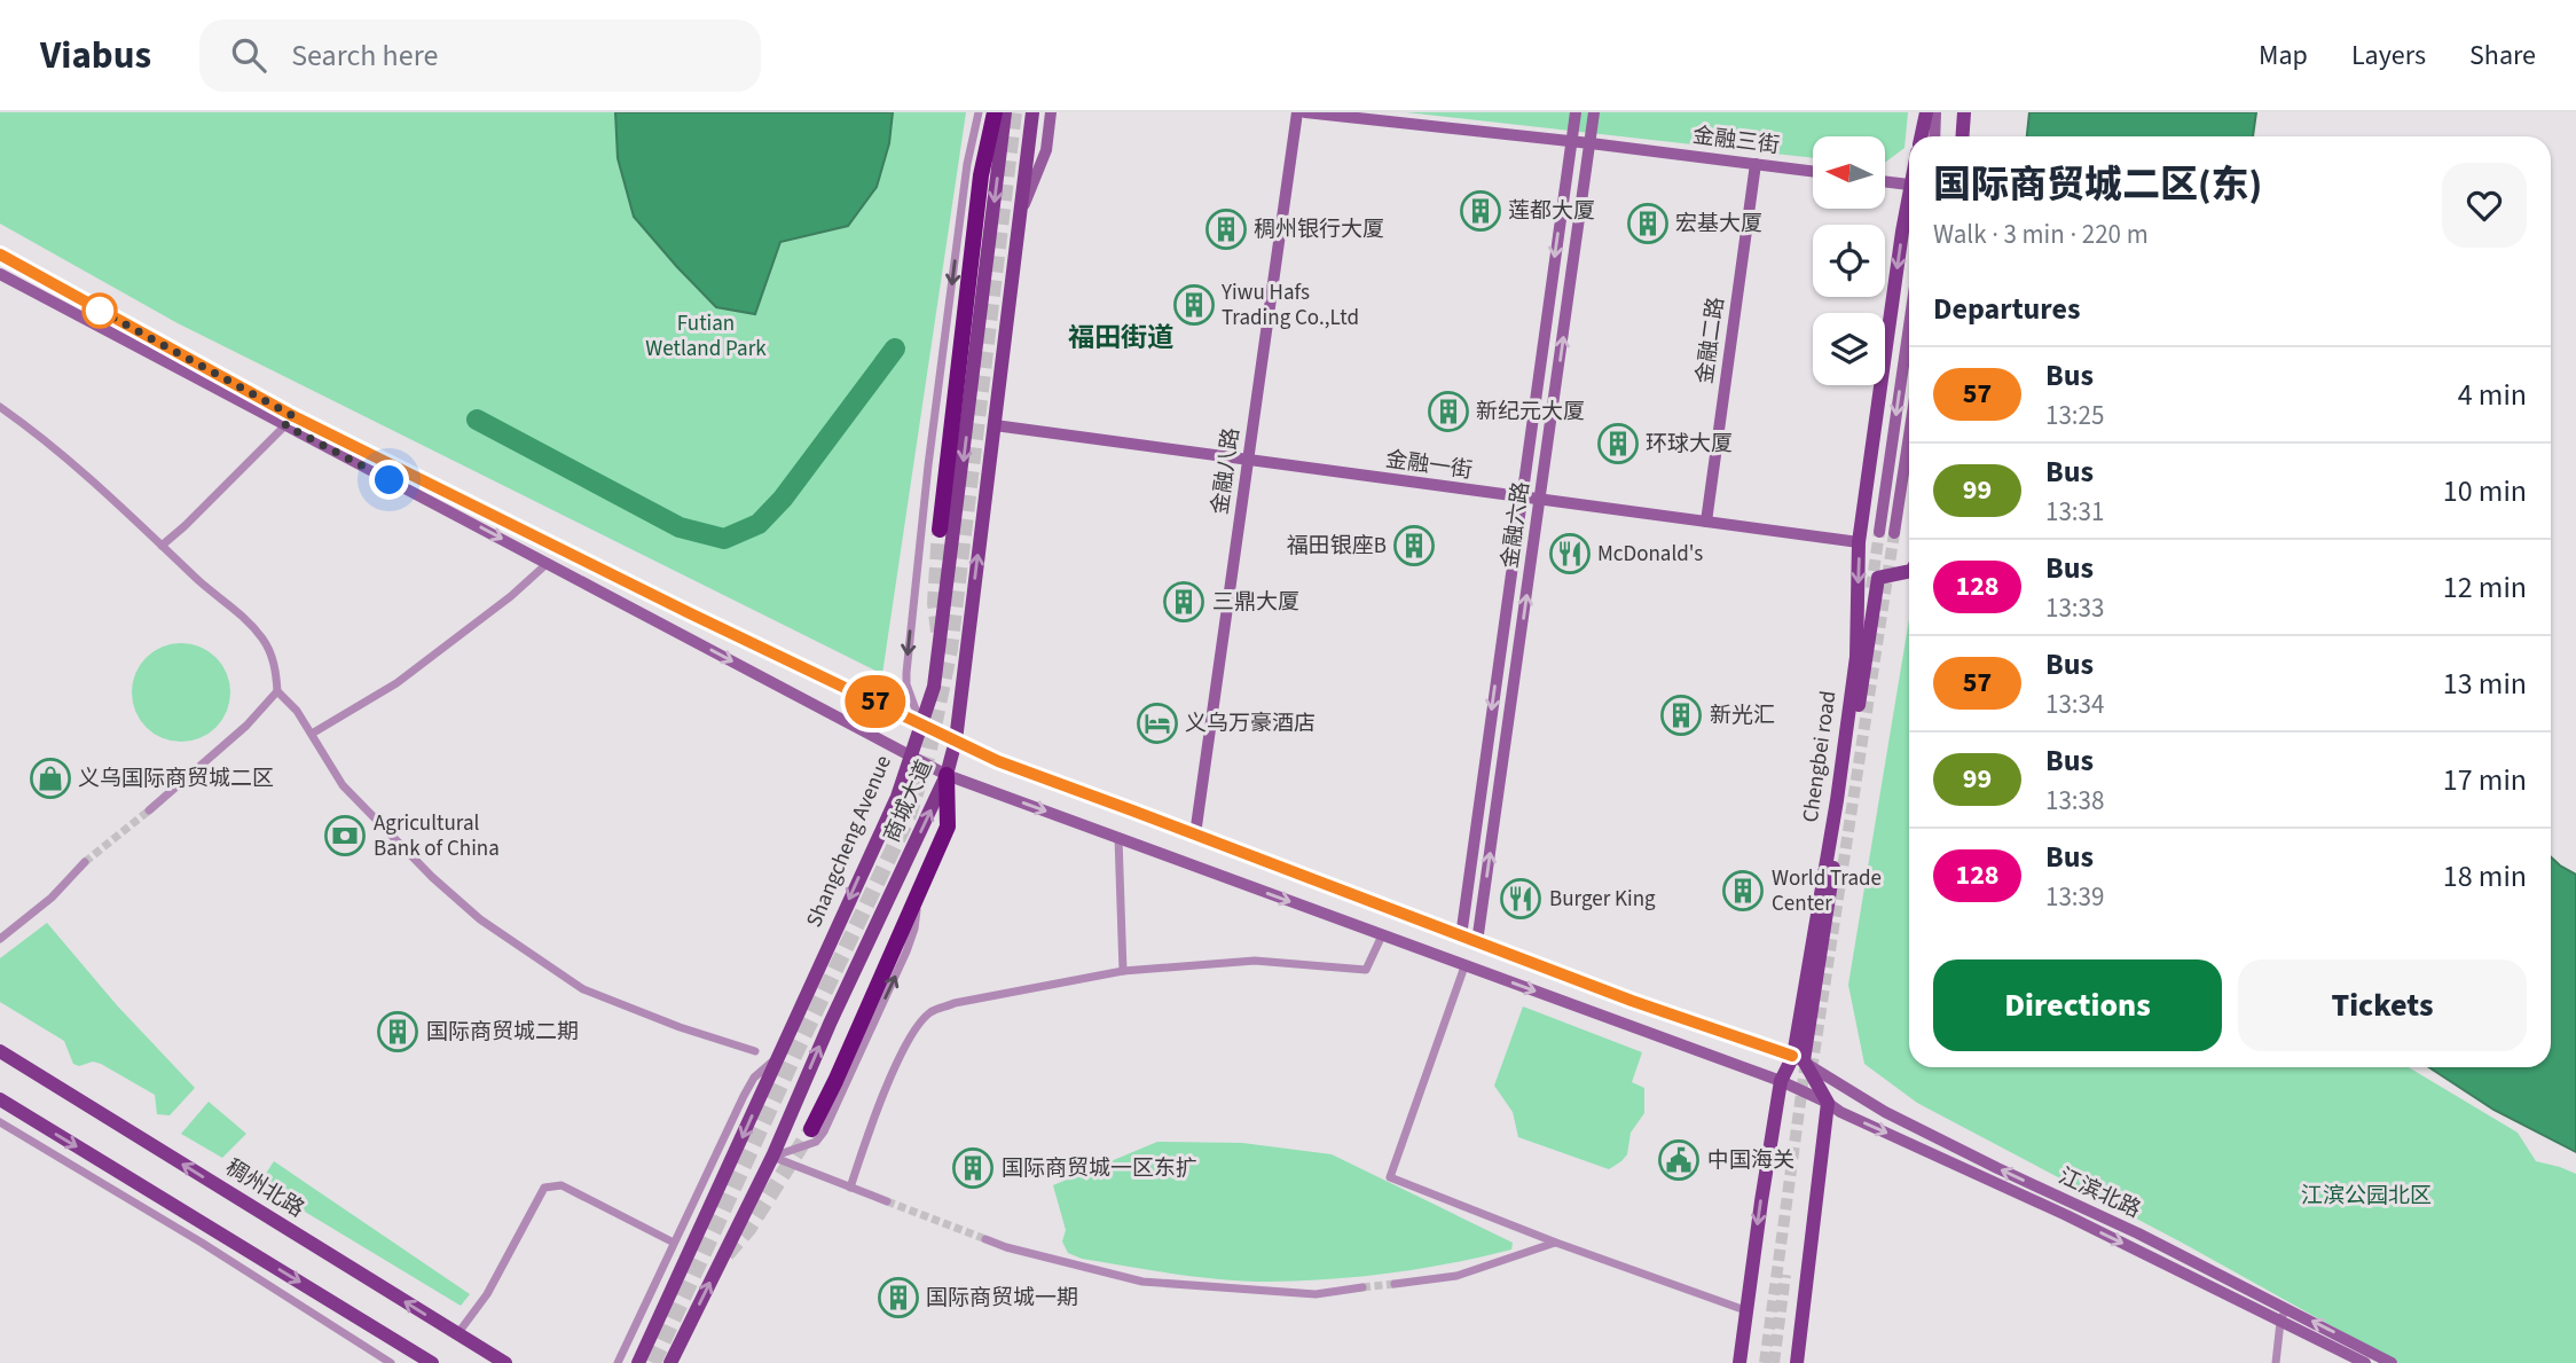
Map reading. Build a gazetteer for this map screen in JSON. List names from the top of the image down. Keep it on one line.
{"streets":{"main road":["金融三街","金融二路","金融一街","金融八路","金融六路","Chengbei road","商城大道","Shangcheng Avenue","稠州北路","江滨北路"]},"crossings":[["金融三街","金融二路"],["金融三街","金融六路"],["金融二路","金融一街"],["金融一街","金融八路"],["金融一街","金融六路"],["金融一街","Chengbei road"],["金融一街","商城大道"],["金融八路","江滨北路"],["金融六路","江滨北路"],["Chengbei road","江滨北路"],["商城大道","江滨北路"],["Shangcheng Avenue","江滨北路"]],"one_way":["商城大道","Shangcheng Avenue"],"districts":["福田街道"],"parks":["Futian Wetland Park","江滨公园北区"],"places":{"building":["莲都大厦","宏基大厦","稠州银行大厦","Yiwu Hafs Trading Co.,Ltd","新纪元大厦","环球大厦","福田银座B","三鼎大厦","新光汇","World Trade Center","国际商贸城二期","国际商贸城一区东扩","国际商贸城一期"],"restaurant":["McDonald's","Burger King"],"hotel":["义乌万豪酒店"],"shop":["义乌国际商贸城二区"],"bank":["Agricultural Bank of China"],"public building":["中国海关"]},"lines":["bus line 57"],"north":"left","page":{"header":"Viabus","search":"Search here","nav":["Map","Layers","Share"],"on_map":"57","heading":[["国际商贸城二区(东)","Walk · 3 min · 220 m"],"Departures"],"list":[{"mark":"57","name":"Bus","note":"13:25","value":"4 min"},{"mark":"99","name":"Bus","note":"13:31","value":"10 min"},{"mark":"128","name":"Bus","note":"13:33","value":"12 min"},{"mark":"57","name":"Bus","note":"13:34","value":"13 min"},{"mark":"99","name":"Bus","note":"13:38","value":"17 min"},{"mark":"128","name":"Bus","note":"13:39","value":"18 min"}],"buttons":["Directions","Tickets"]}}
